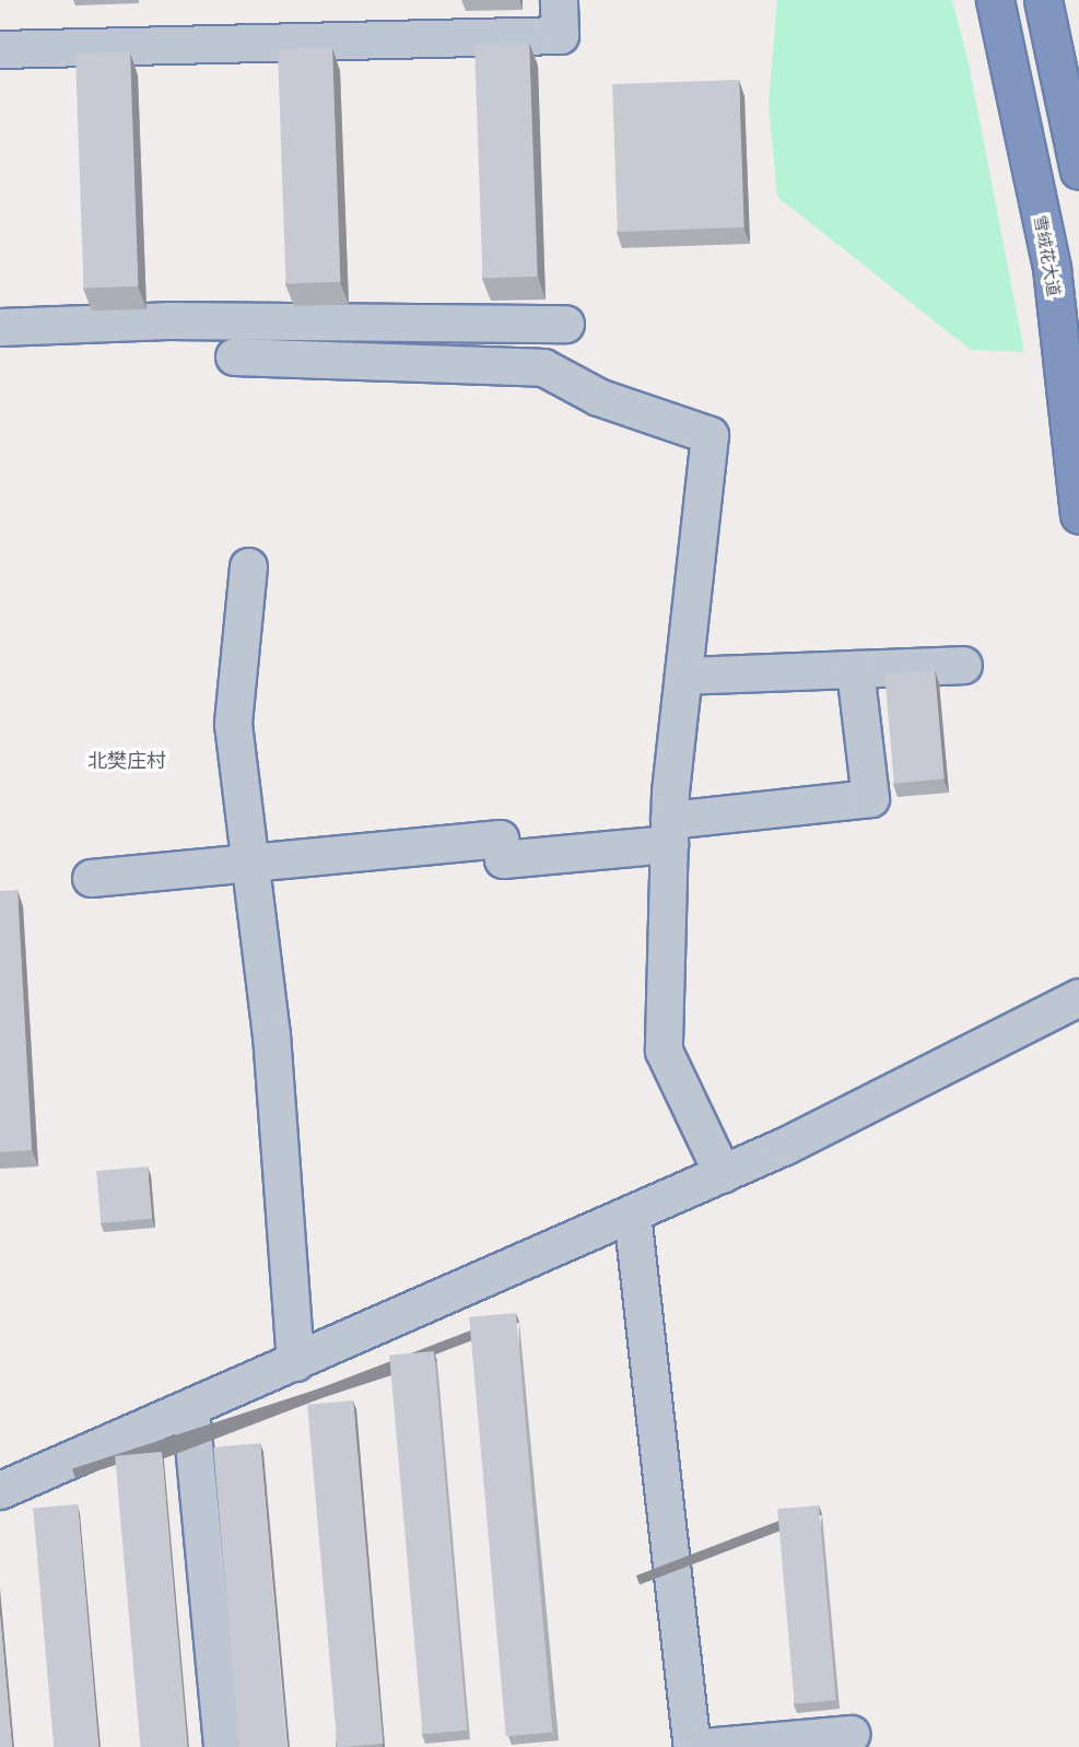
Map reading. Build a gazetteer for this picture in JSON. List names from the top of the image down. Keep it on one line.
{"streets":{"highway":["雪绒花大道"]},"districts":["北樊庄村"]}
